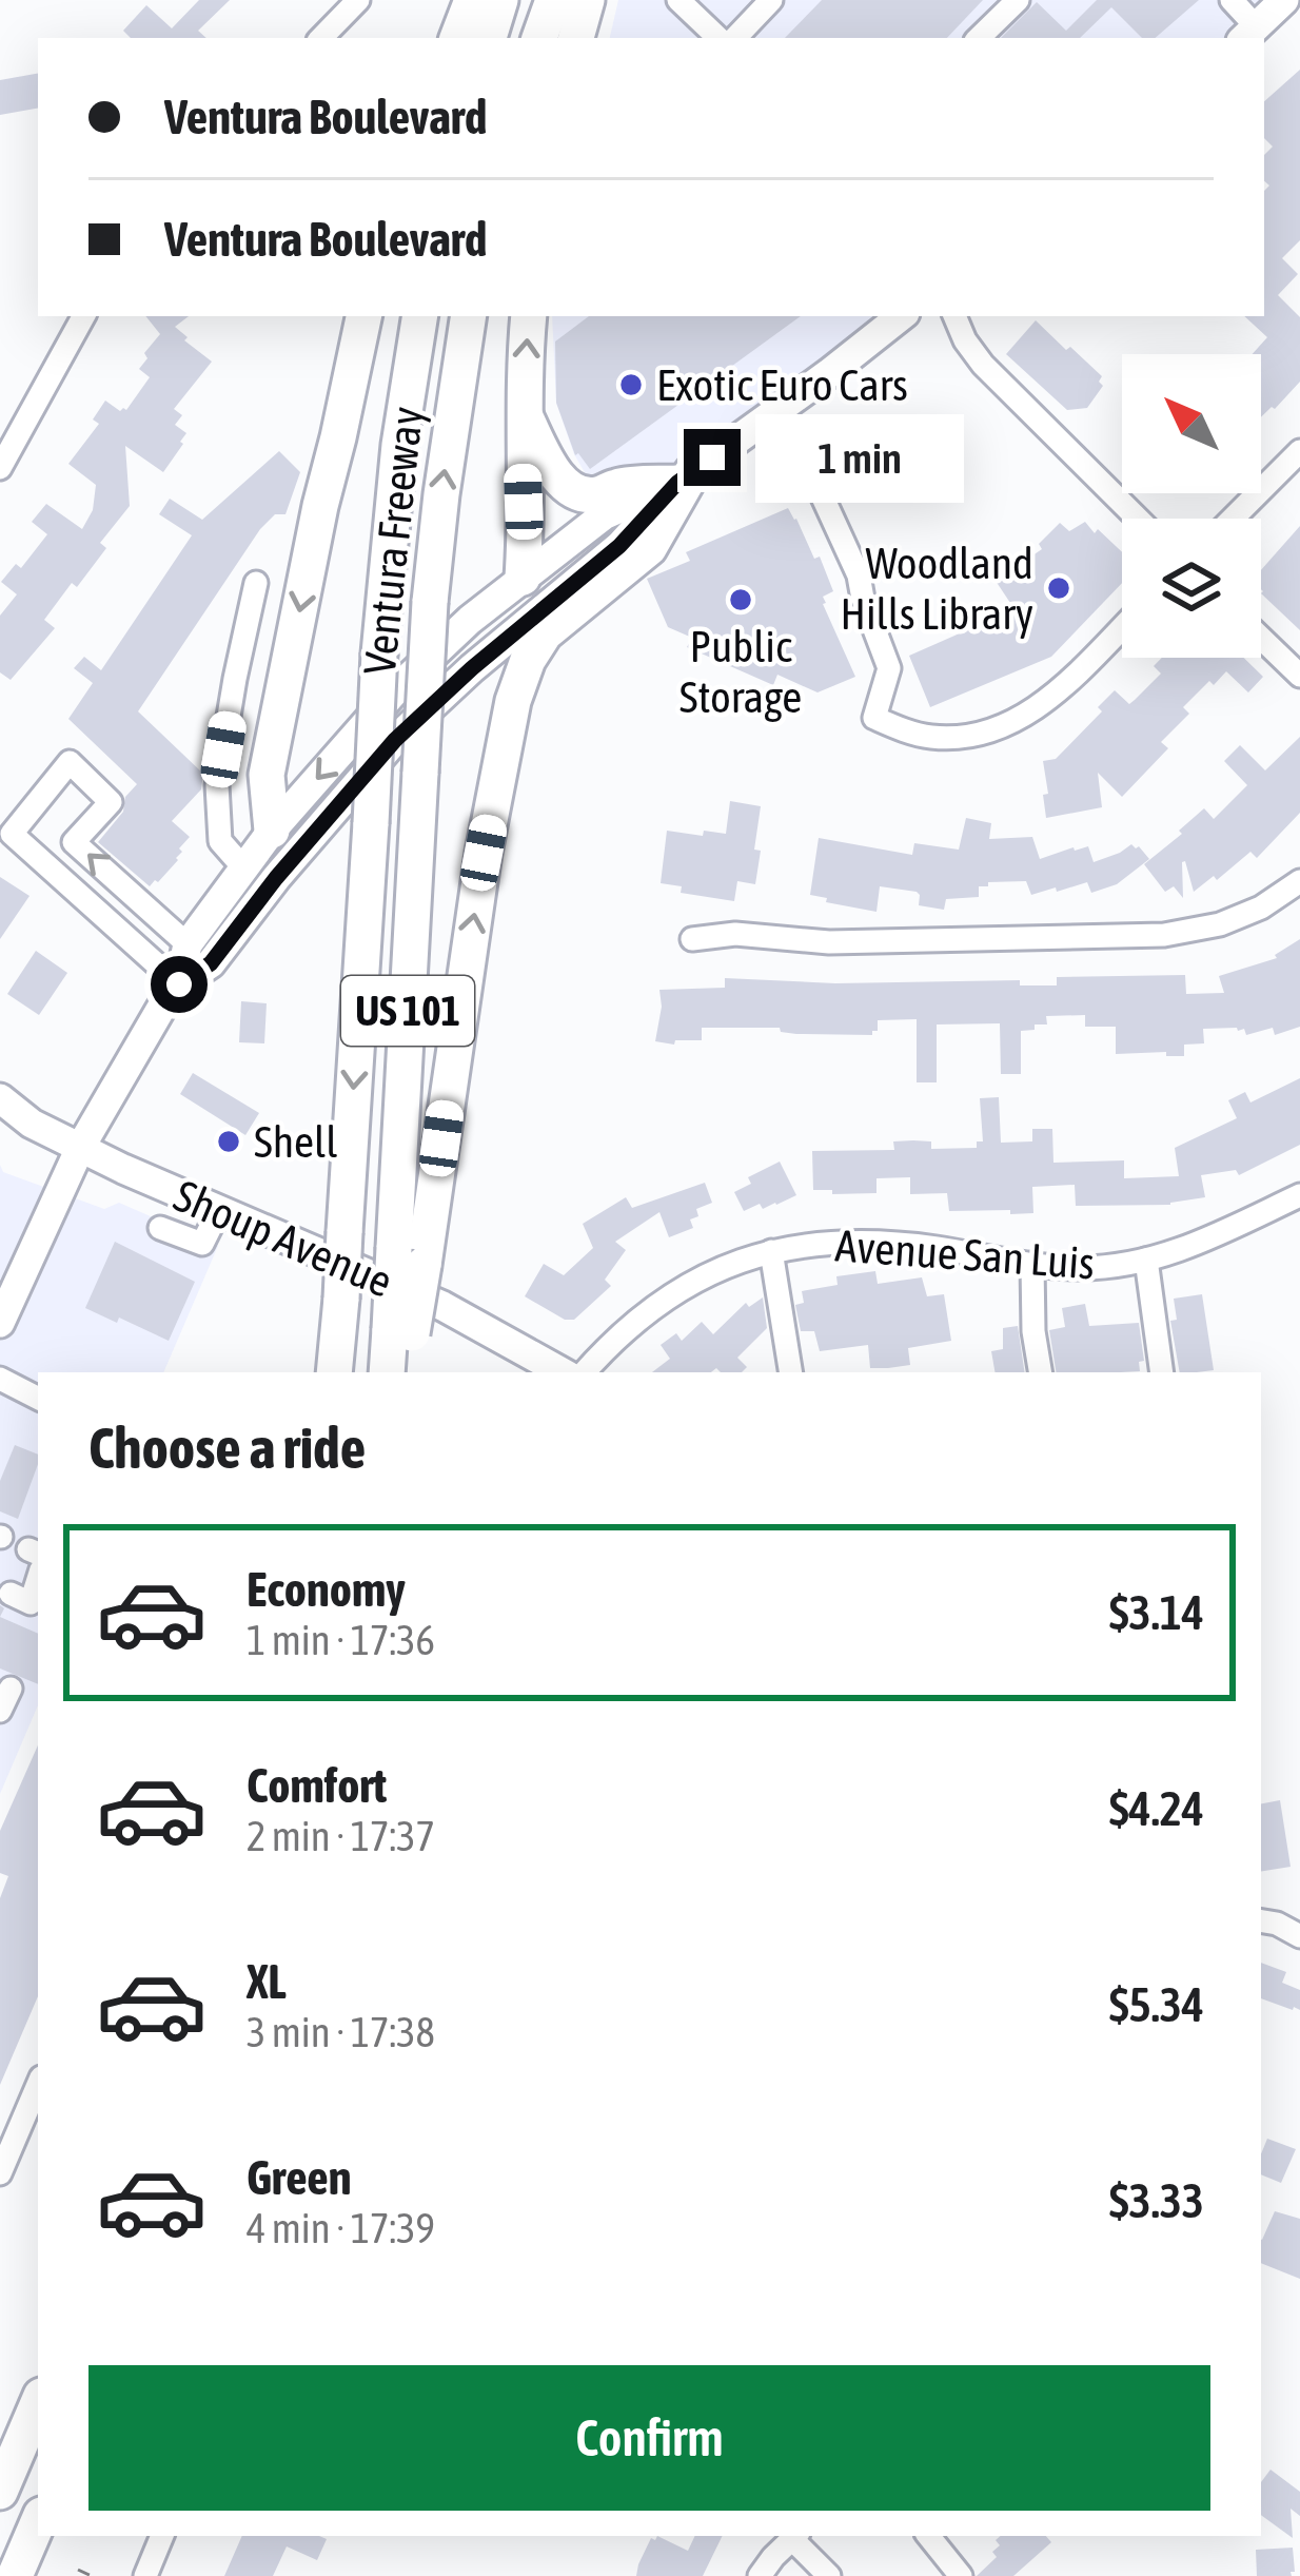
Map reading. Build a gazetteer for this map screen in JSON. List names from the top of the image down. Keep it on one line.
{"streets":{"highway":["Ventura Freeway","US 101"],"main road":["Shoup Avenue"],"street":["Avenue San Luis"]},"places":["Exotic Euro Cars","Woodland Hills Library","Public Storage","Shell"],"north":"top left","page":{"banner":["Ventura Boulevard","Ventura Boulevard"],"bubble":"1 min","heading":"Choose a ride","list":[{"name":"Economy","note":"1 min · 17:36","value":"$3.14"},{"name":"Comfort","note":"2 min · 17:37","value":"$4.24"},{"name":"XL","note":"3 min · 17:38","value":"$5.34"},{"name":"Green","note":"4 min · 17:39","value":"$3.33"}],"buttons":"Confirm"}}
